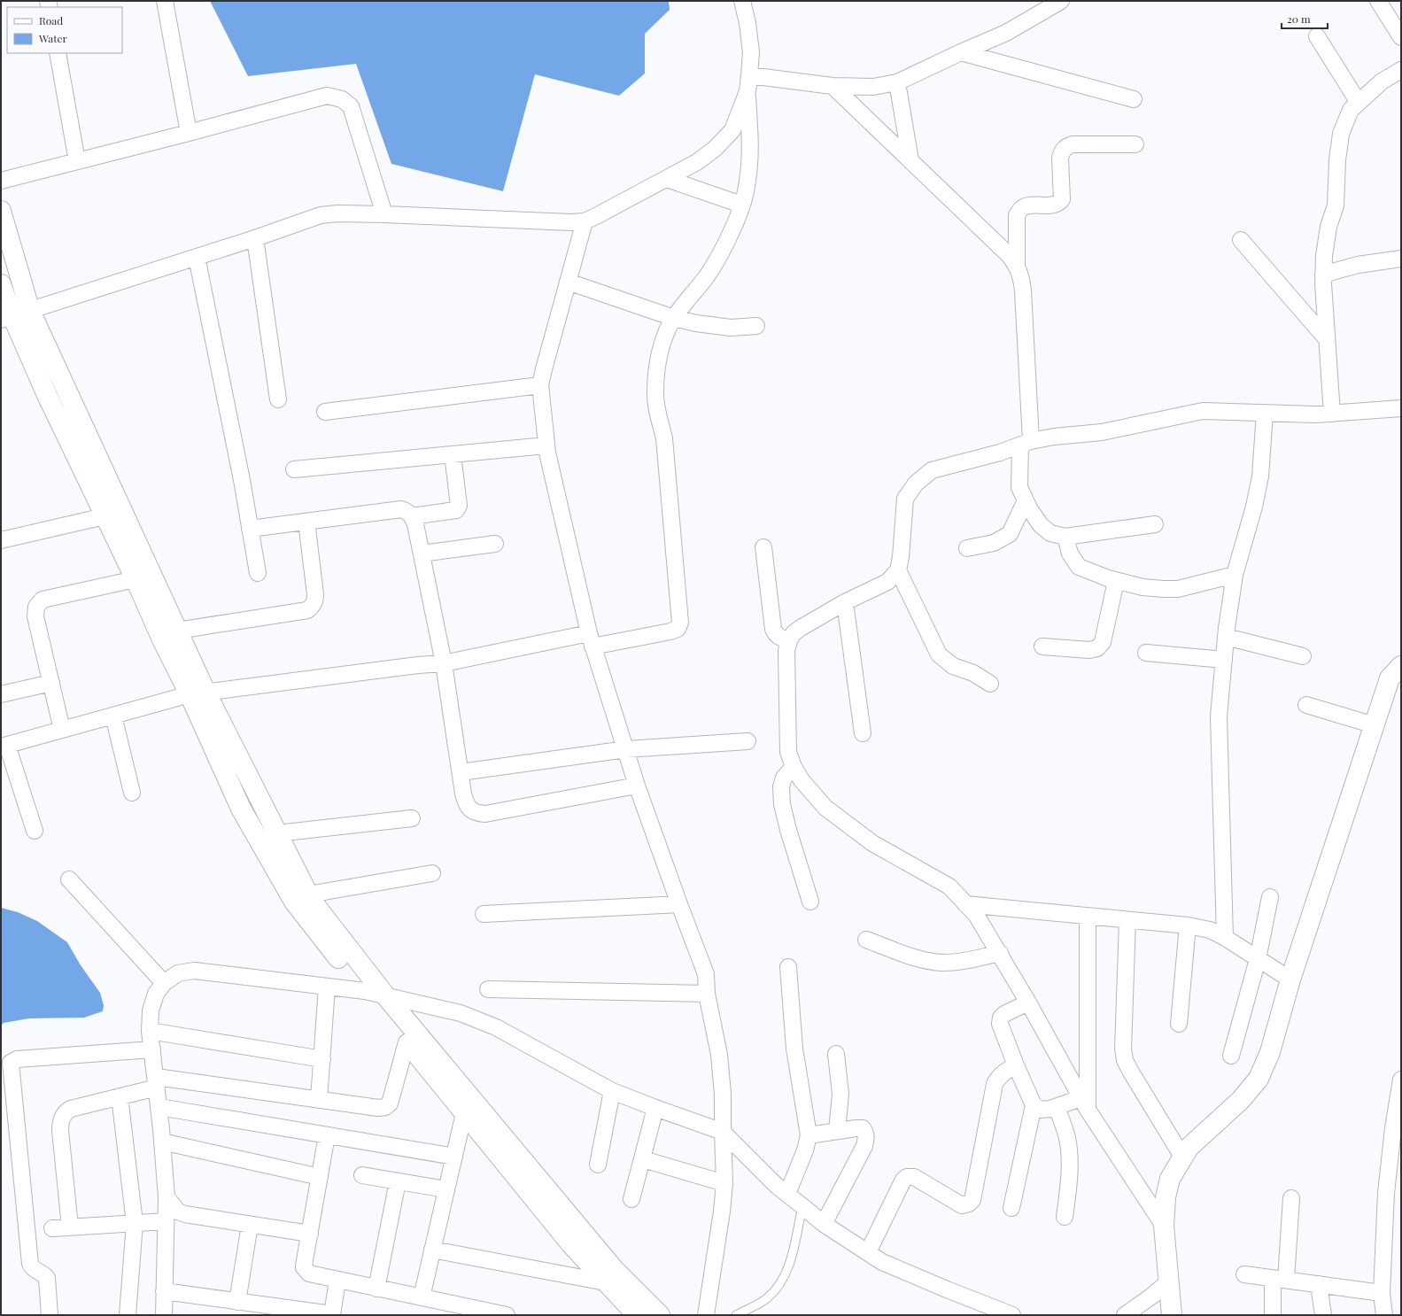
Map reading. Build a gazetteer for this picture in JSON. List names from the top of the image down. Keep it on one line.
{"legend":["Road","Water"],"scale_bar":"20 m"}
